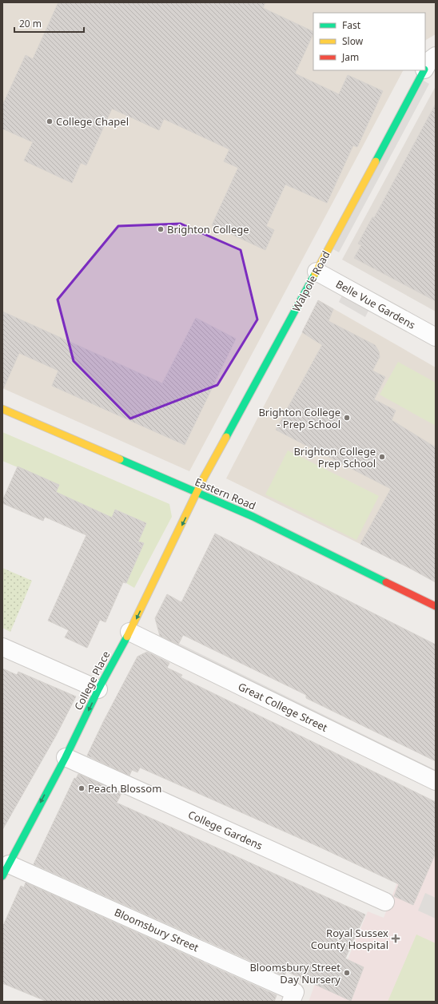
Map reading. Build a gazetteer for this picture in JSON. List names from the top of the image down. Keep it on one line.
{"streets":{"street":["Walpole Road","Belle Vue Gardens","Eastern Road","College Place","Great College Street","College Gardens","Bloomsbury Street"]},"crossings":[["Walpole Road","Belle Vue Gardens"],["Walpole Road","Eastern Road"],["Walpole Road","College Place"],["Eastern Road","College Place"],["College Place","Great College Street"],["College Place","College Gardens"],["College Place","Bloomsbury Street"]],"one_way":["College Place"],"places":{"other":["College Chapel","Brighton College","Brighton College - Prep School","Brighton College Prep School","Peach Blossom","Bloomsbury Street Day Nursery"],"health":["Royal Sussex County Hospital"]},"legend":["Fast","Slow","Jam"],"scale_bar":"20 m"}
